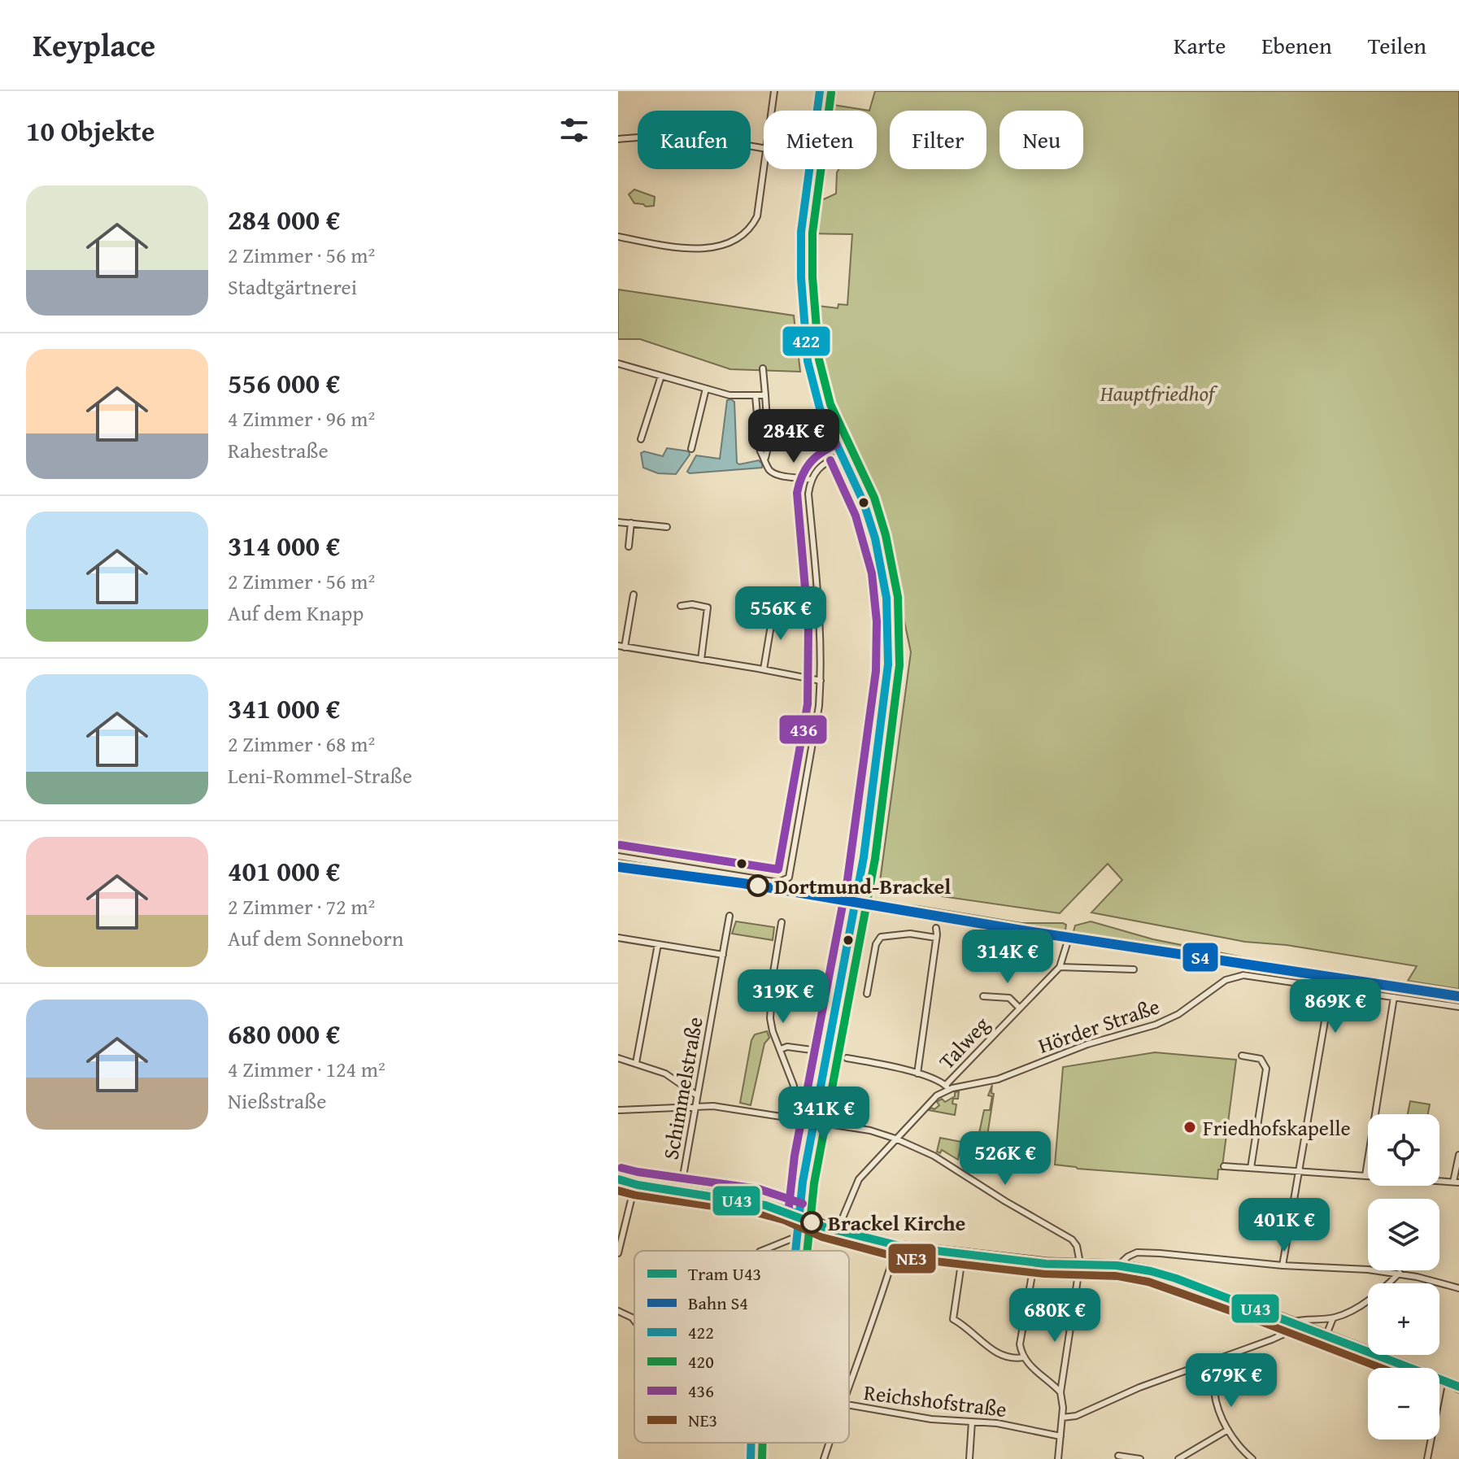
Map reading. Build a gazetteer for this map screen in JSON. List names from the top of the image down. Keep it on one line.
{"streets":{"street":["Hörder Straße","Talweg","Schimmelstraße","Reichshofstraße"]},"crossings":[["Hörder Straße","Talweg"]],"parks":["Hauptfriedhof"],"places":["Dortmund-Brackel","Friedhofskapelle","Brackel Kirche"],"lines":["transit line 422","transit line 420","transit line 436","rail line S4","tram line U43","transit line NE3"],"legend":["Tram U43","Bahn S4","422","420","436","NE3"],"page":{"header":"Keyplace","nav":["Karte","Ebenen","Teilen"],"heading":"10 Objekte","chip":["Kaufen","Mieten","Filter","Neu"],"list":[{"name":"284 000 €","note":"2 Zimmer · 56 m² · Stadtgärtnerei"},{"name":"556 000 €","note":"4 Zimmer · 96 m² · Rahestraße"},{"name":"314 000 €","note":"2 Zimmer · 56 m² · Auf dem Knapp"},{"name":"341 000 €","note":"2 Zimmer · 68 m² · Leni-Rommel-Straße"},{"name":"401 000 €","note":"2 Zimmer · 72 m² · Auf dem Sonneborn"},{"name":"680 000 €","note":"4 Zimmer · 124 m² · Nießstraße"}],"price":["284K €","556K €","314K €","319K €","869K €","341K €","526K €","401K €","680K €","679K €"],"map_buttons":["+","−"]}}
